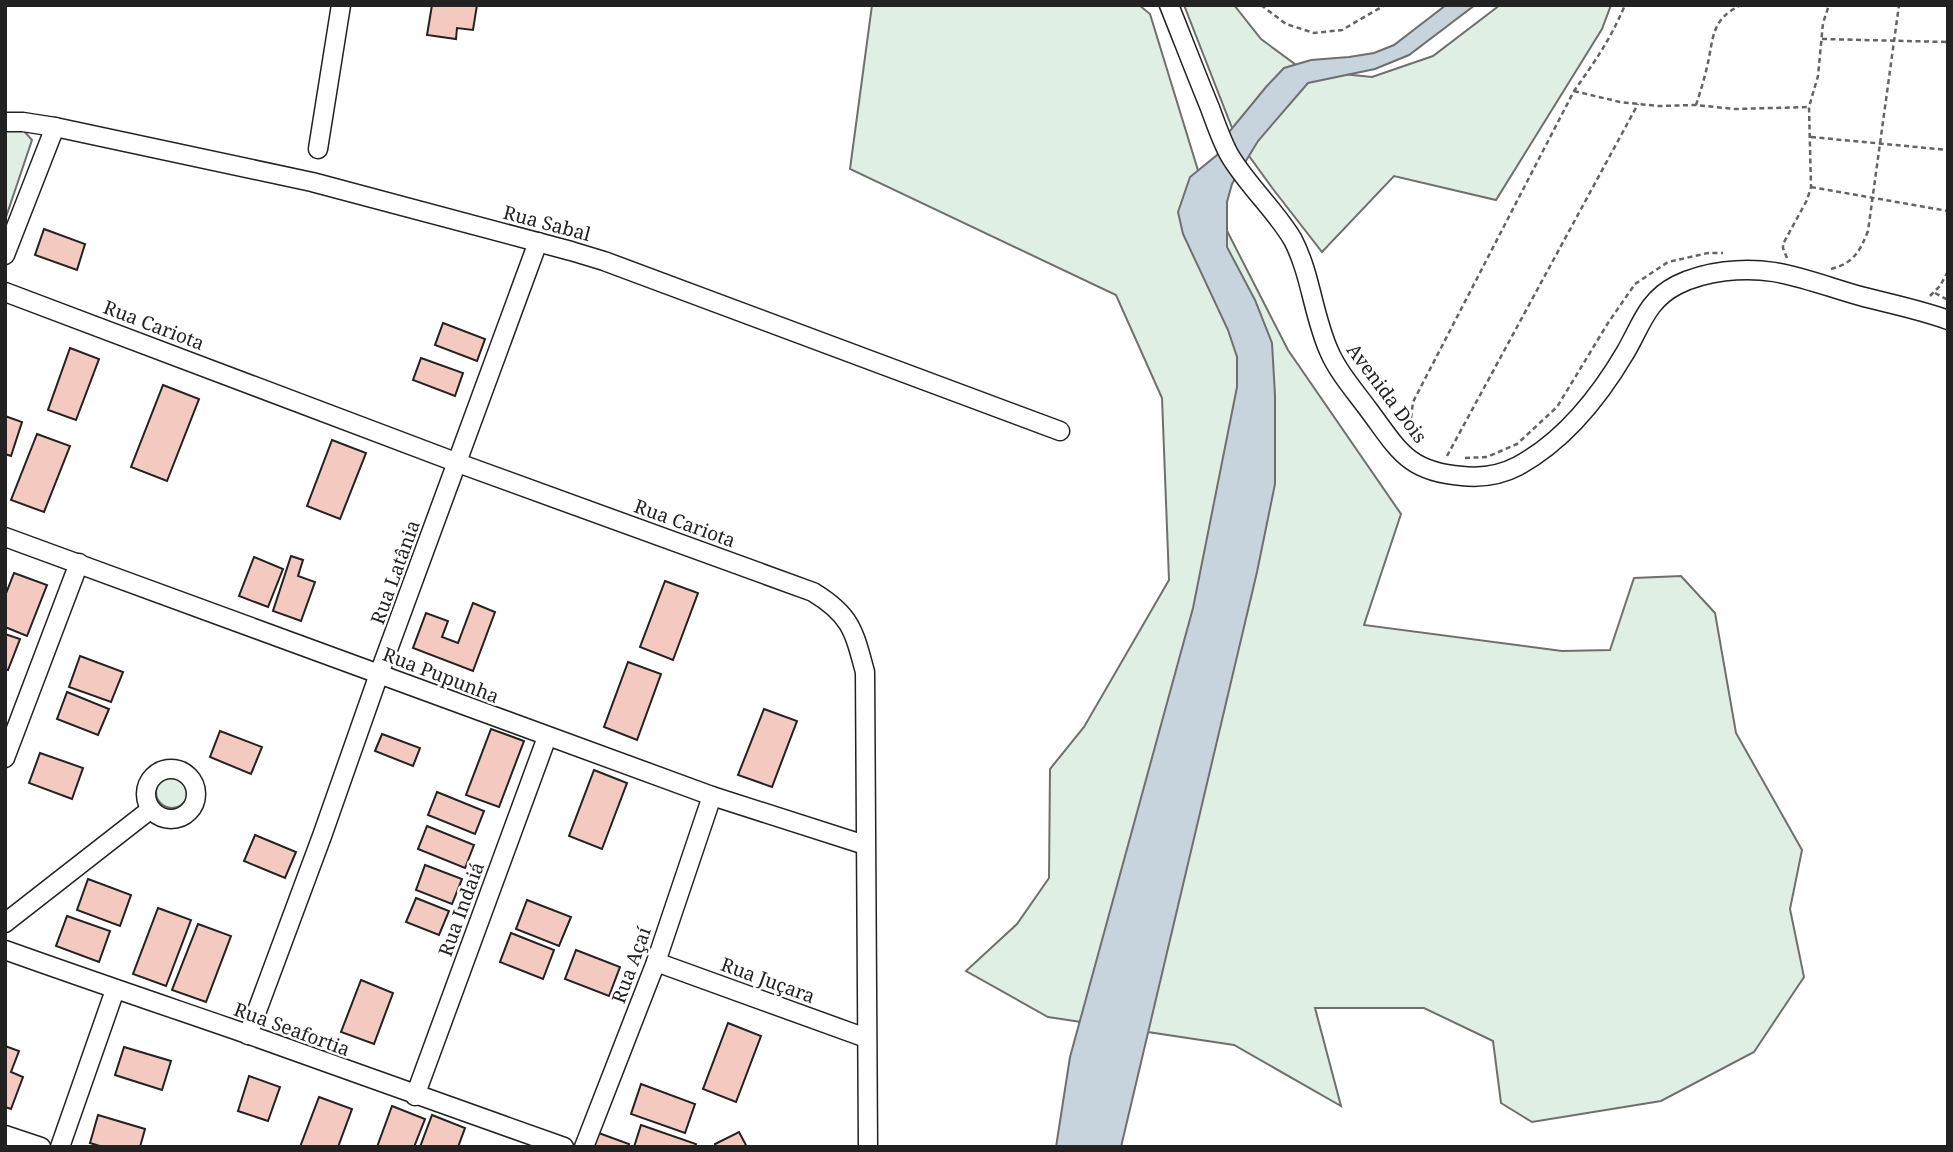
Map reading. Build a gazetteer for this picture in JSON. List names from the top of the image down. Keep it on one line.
{"streets":{"street":["Rua Sabal","Rua Cariota","Avenida Dois","Rua Latânia","Rua Pupunha","Rua Indaiá","Rua Açaí","Rua Juçara","Rua Seafortia"]},"crossings":[["Rua Sabal","Rua Latânia"],["Rua Cariota","Rua Latânia"],["Rua Cariota","Rua Pupunha"],["Rua Cariota","Rua Juçara"],["Rua Latânia","Rua Pupunha"],["Rua Latânia","Rua Seafortia"],["Rua Pupunha","Rua Indaiá"],["Rua Pupunha","Rua Açaí"],["Rua Indaiá","Rua Seafortia"],["Rua Açaí","Rua Juçara"]]}
